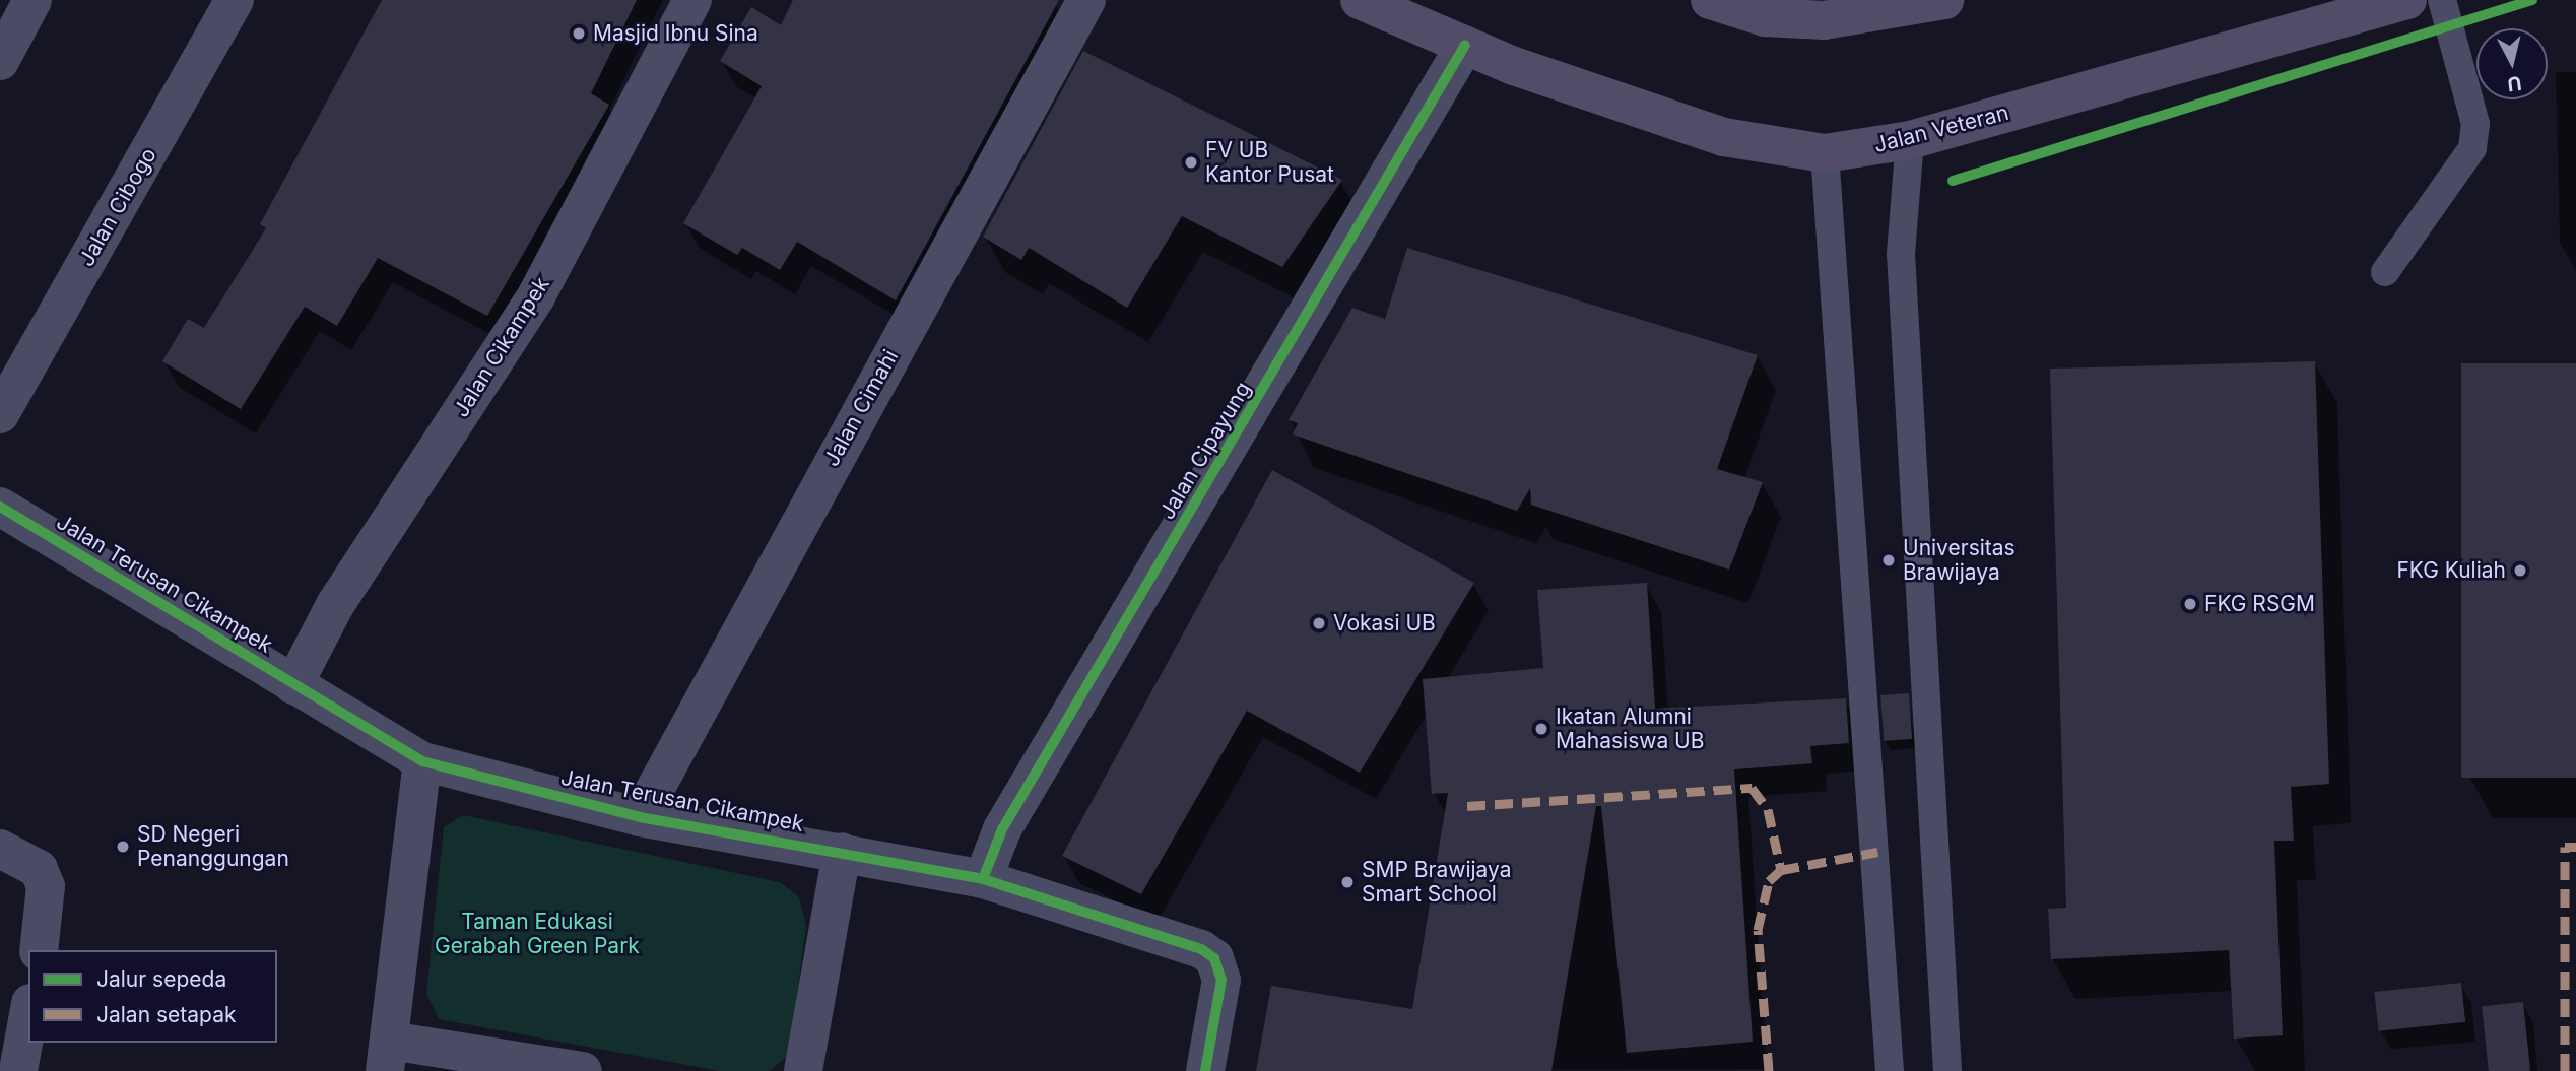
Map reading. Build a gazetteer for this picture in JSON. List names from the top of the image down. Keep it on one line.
{"streets":{"main road":["Jalan Veteran"],"street":["Jalan Cibogo","Jalan Cikampek","Jalan Cimahi","Jalan Cipayung","Jalan Terusan Cikampek"]},"crossings":[["Jalan Veteran","Jalan Cipayung"],["Jalan Cikampek","Jalan Terusan Cikampek"],["Jalan Cimahi","Jalan Terusan Cikampek"],["Jalan Cipayung","Jalan Terusan Cikampek"]],"parks":["Taman Edukasi Gerabah Green Park"],"places":["Masjid Ibnu Sina","FV UB Kantor Pusat","Universitas Brawijaya","FKG Kuliah","FKG RSGM","Vokasi UB","Ikatan Alumni Mahasiswa UB","SD Negeri Penanggungan","SMP Brawijaya Smart School"],"legend":["Jalur sepeda","Jalan setapak"],"north":"bottom"}
